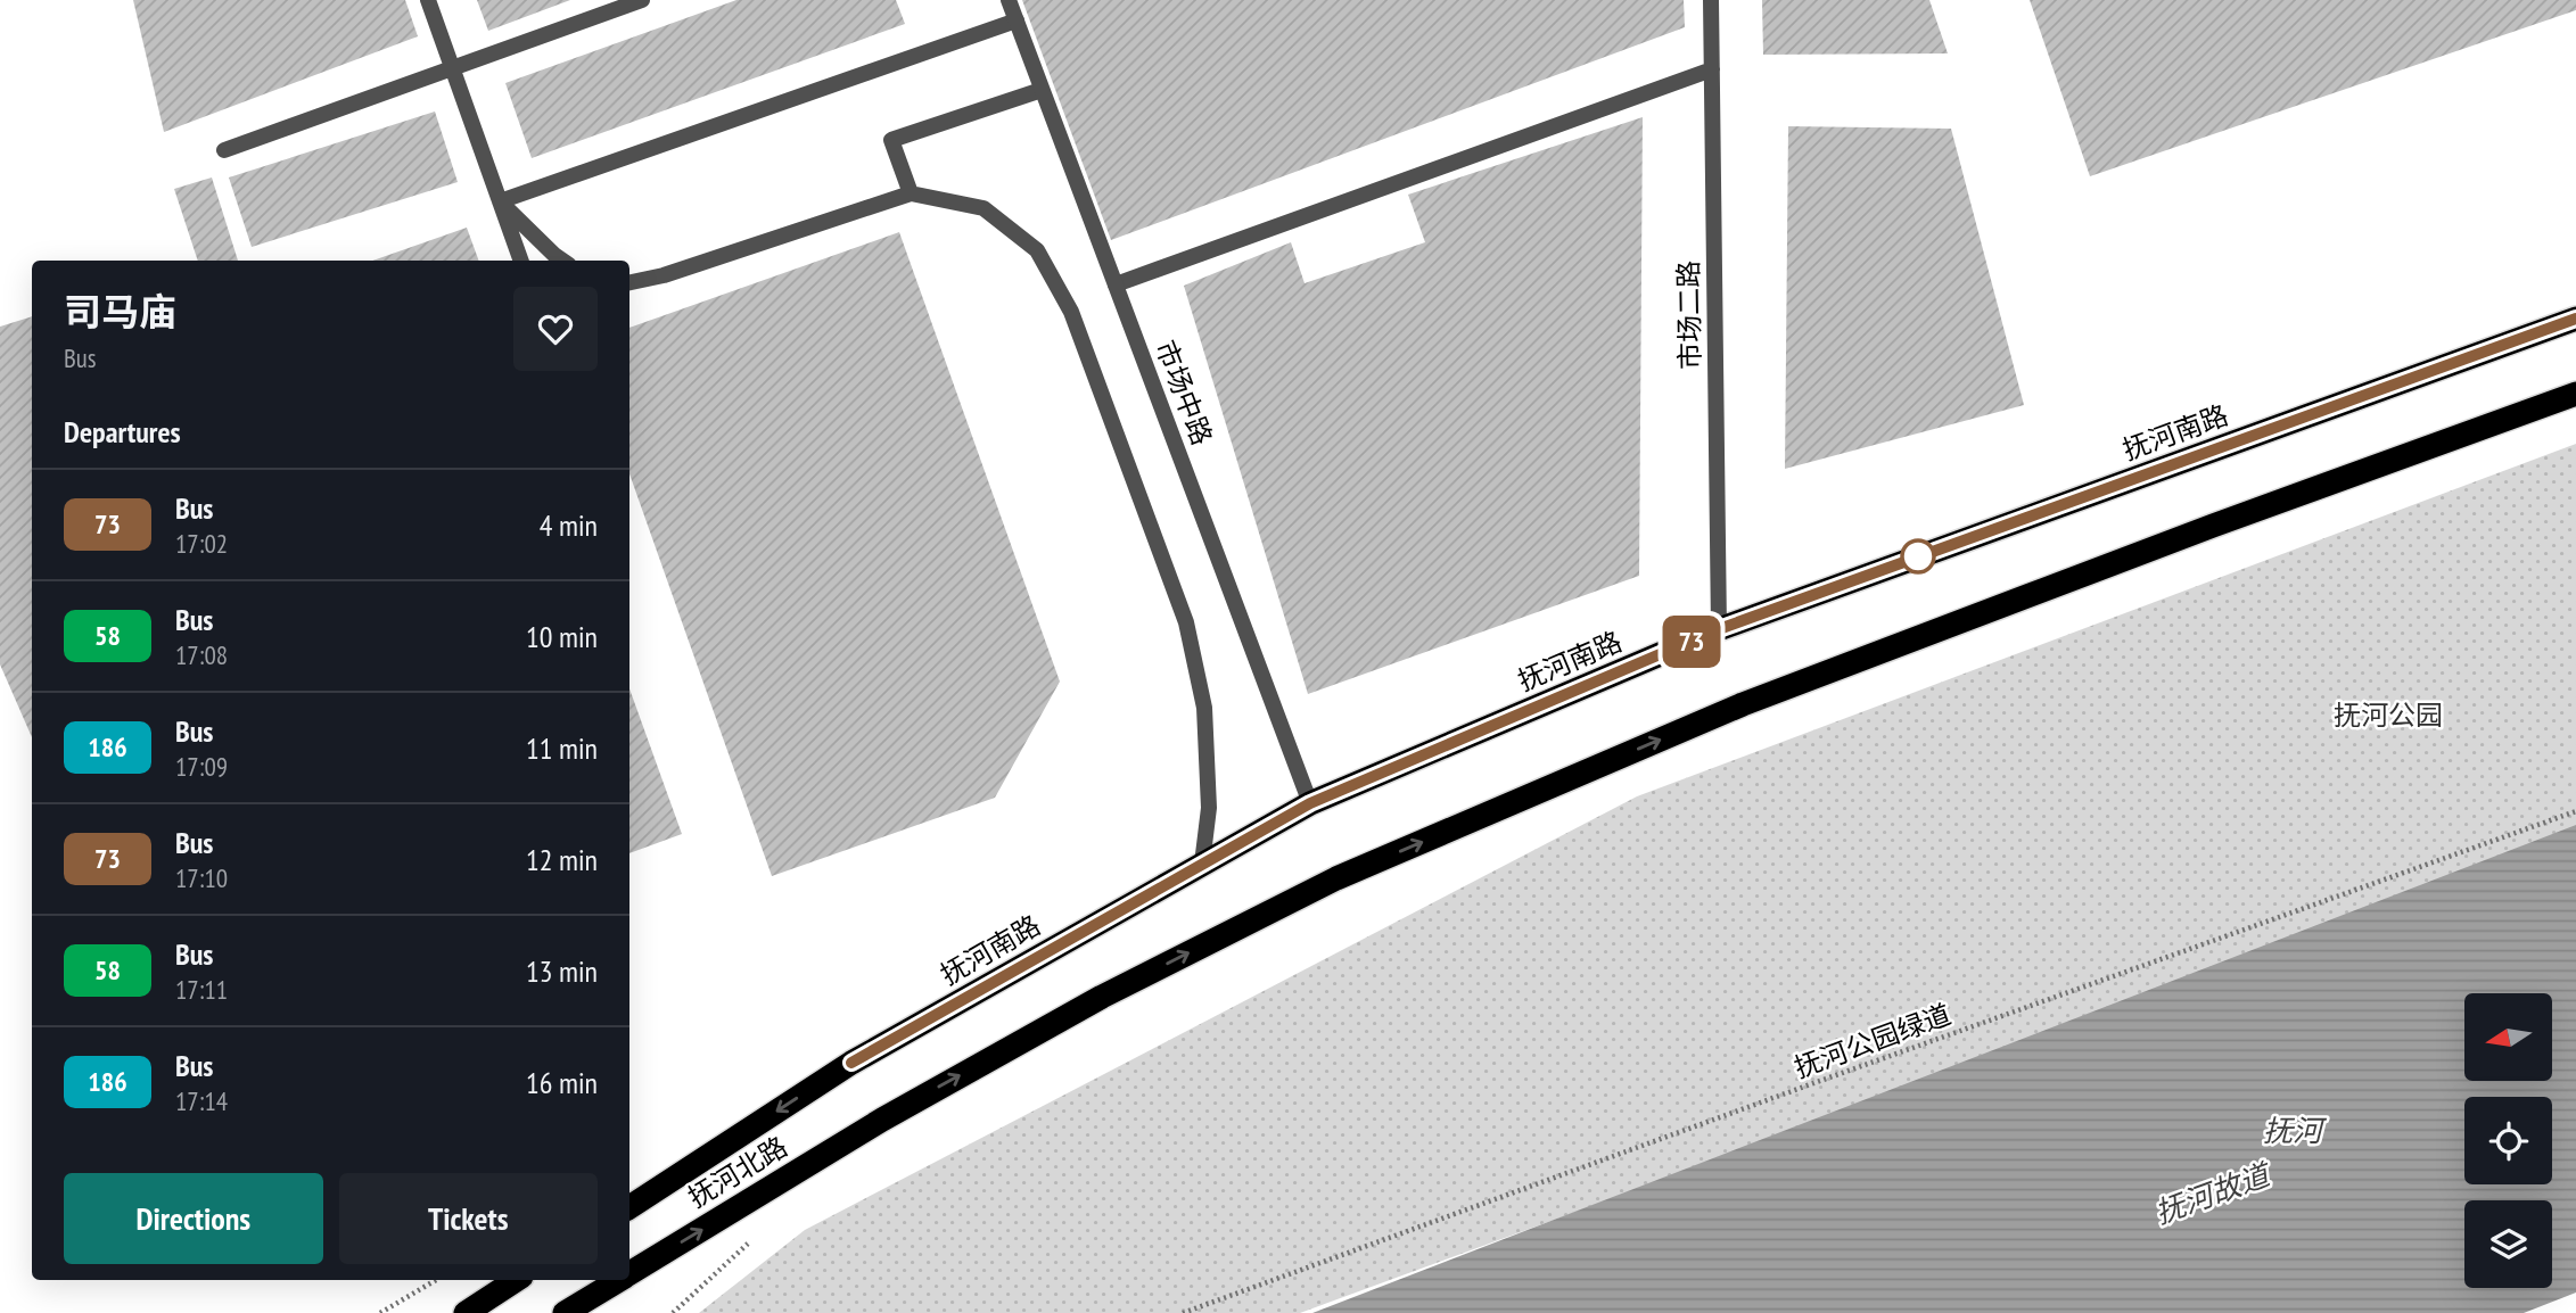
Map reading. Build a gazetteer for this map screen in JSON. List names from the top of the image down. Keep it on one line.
{"streets":{"highway":["抚河南路","抚河北路"],"street":["市场二路","市场中路"],"path":["抚河公园绿道"]},"crossings":[["市场二路","抚河南路"],["市场中路","抚河南路"],["抚河南路","抚河北路"]],"water":["抚河","抚河故道"],"parks":["抚河公园"],"lines":["bus line 73"],"north":"left","page":{"on_map":"73","heading":[["司马庙","Bus"],"Departures"],"list":[{"mark":"73","name":"Bus","note":"17:02","value":"4 min"},{"mark":"58","name":"Bus","note":"17:08","value":"10 min"},{"mark":"186","name":"Bus","note":"17:09","value":"11 min"},{"mark":"73","name":"Bus","note":"17:10","value":"12 min"},{"mark":"58","name":"Bus","note":"17:11","value":"13 min"},{"mark":"186","name":"Bus","note":"17:14","value":"16 min"}],"buttons":["Directions","Tickets"]}}
